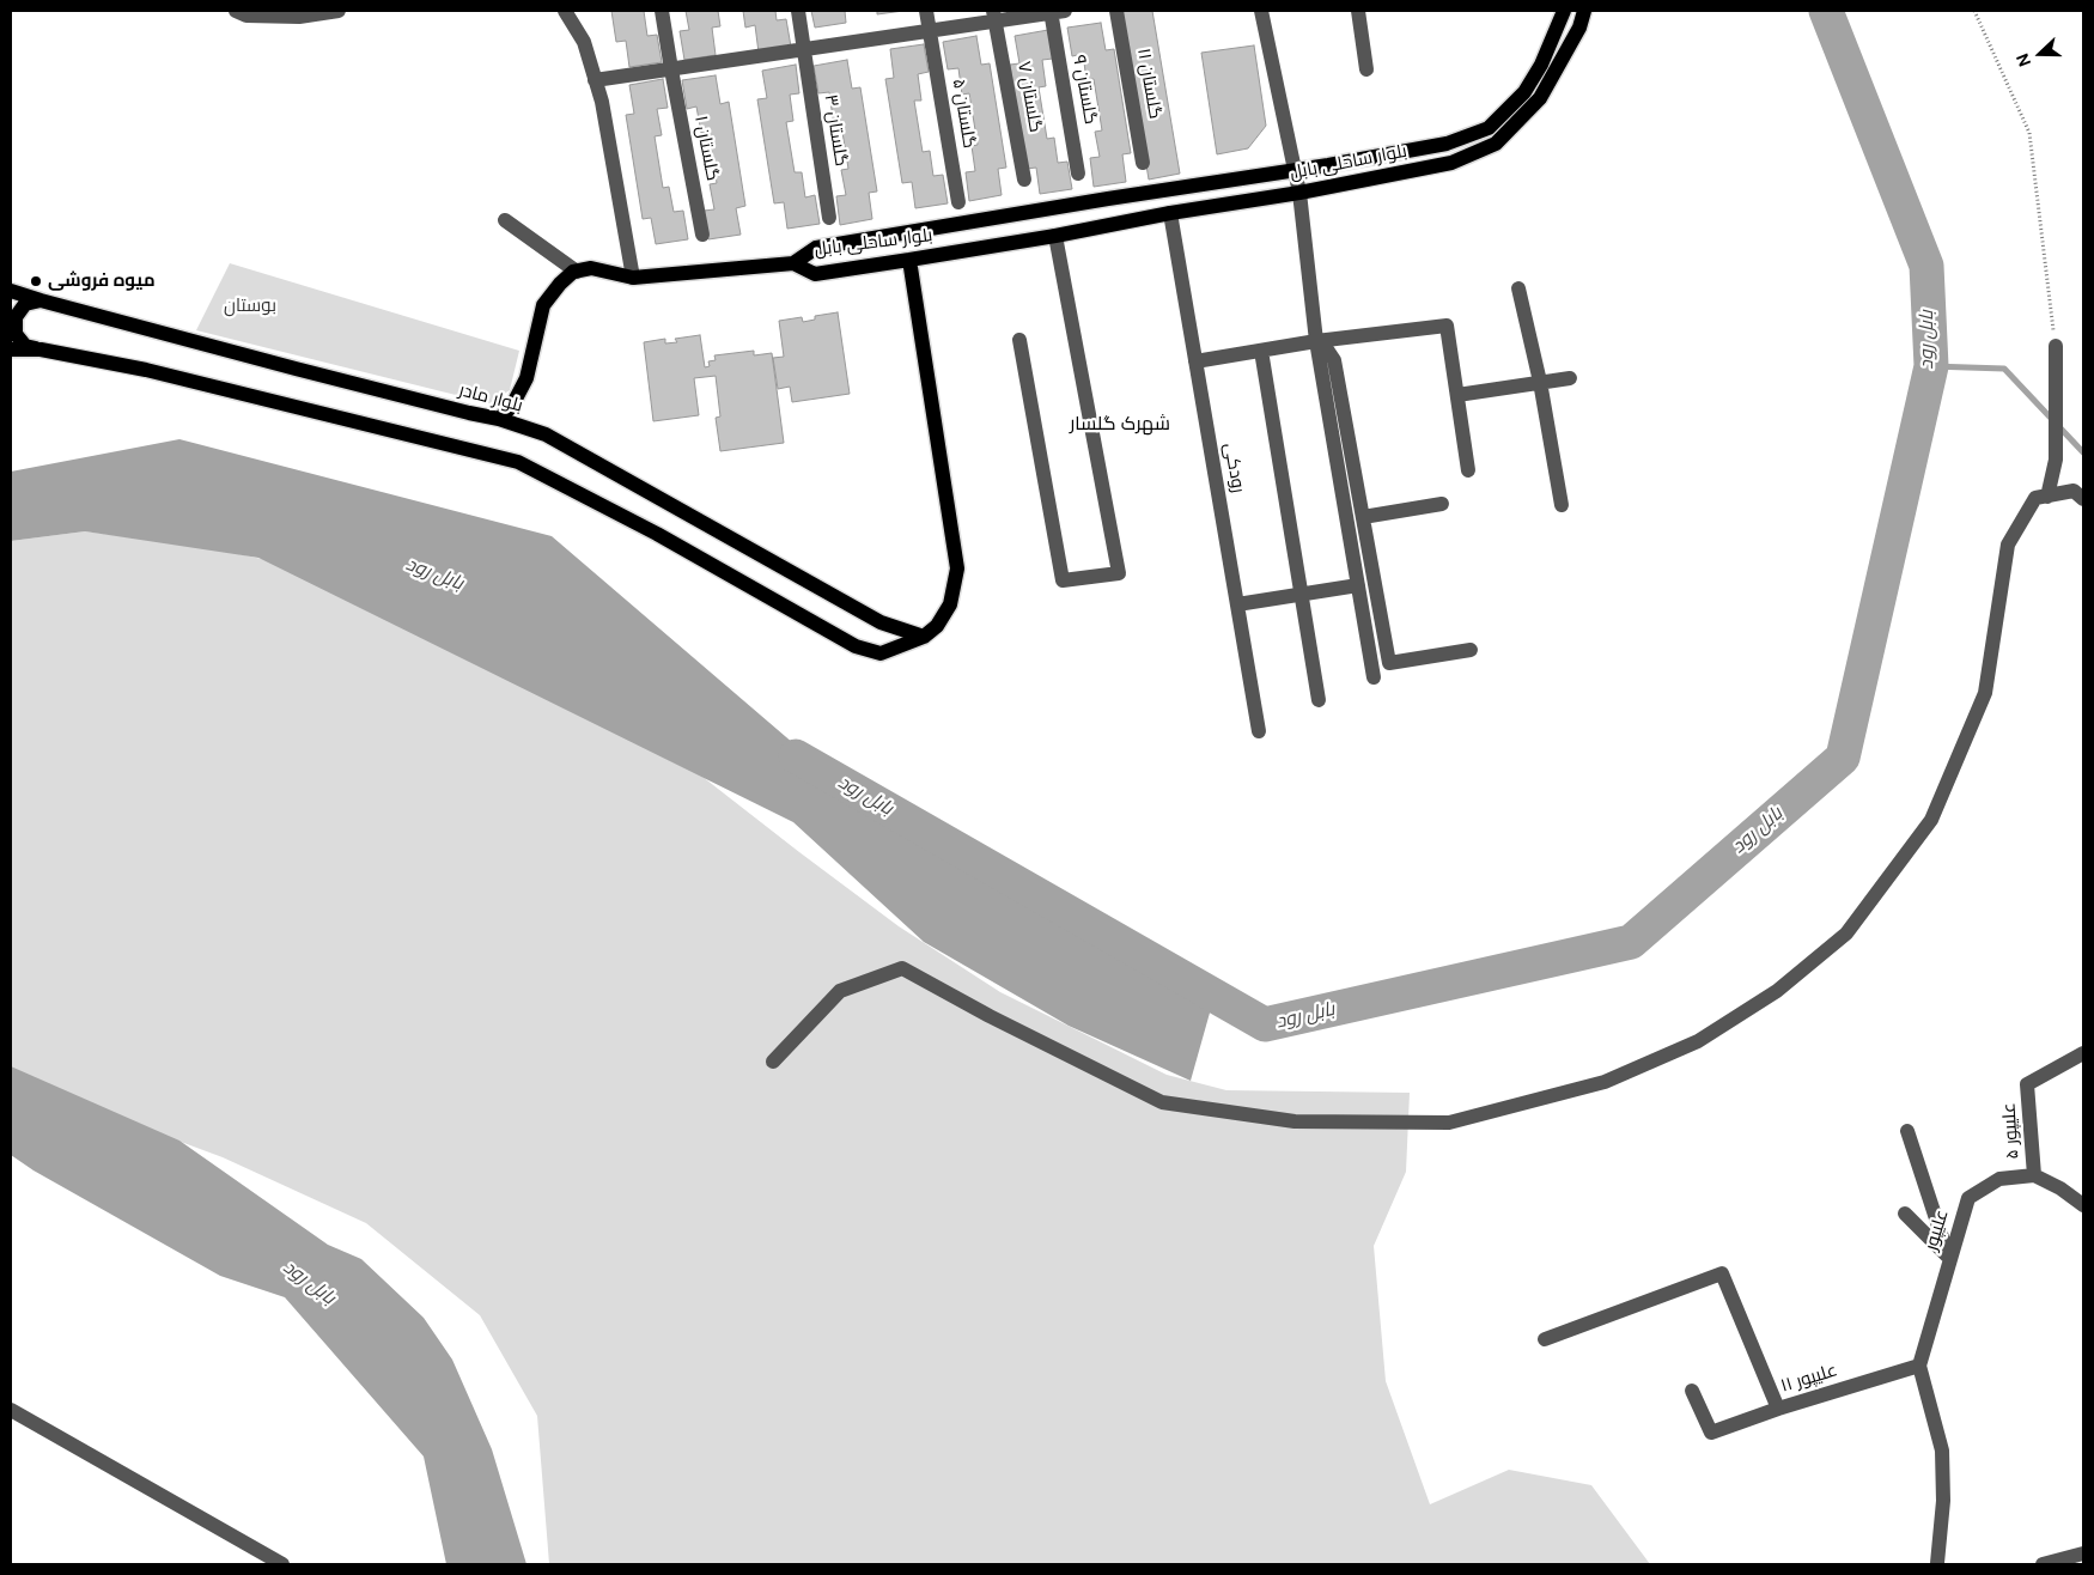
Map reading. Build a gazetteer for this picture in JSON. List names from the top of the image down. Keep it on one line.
{"streets":{"main road":["بلوار ساحلی بابل","بلوار مادر"],"street":["گلستان ۱۱","گلستان ۹","گلستان ۷","گلستان ۵","گلستان ۳","گلستان ۱","رودکی","علیپور ۵","علیپور","علیپور ۱۱"]},"crossings":[["بلوار ساحلی بابل","رودکی"],["علیپور ۵","علیپور"],["علیپور","علیپور ۱۱"]],"districts":["شهرک گلسار"],"water":["بابل رود"],"parks":["بوستان"],"places":["میوه فروشی"],"north":"left"}
